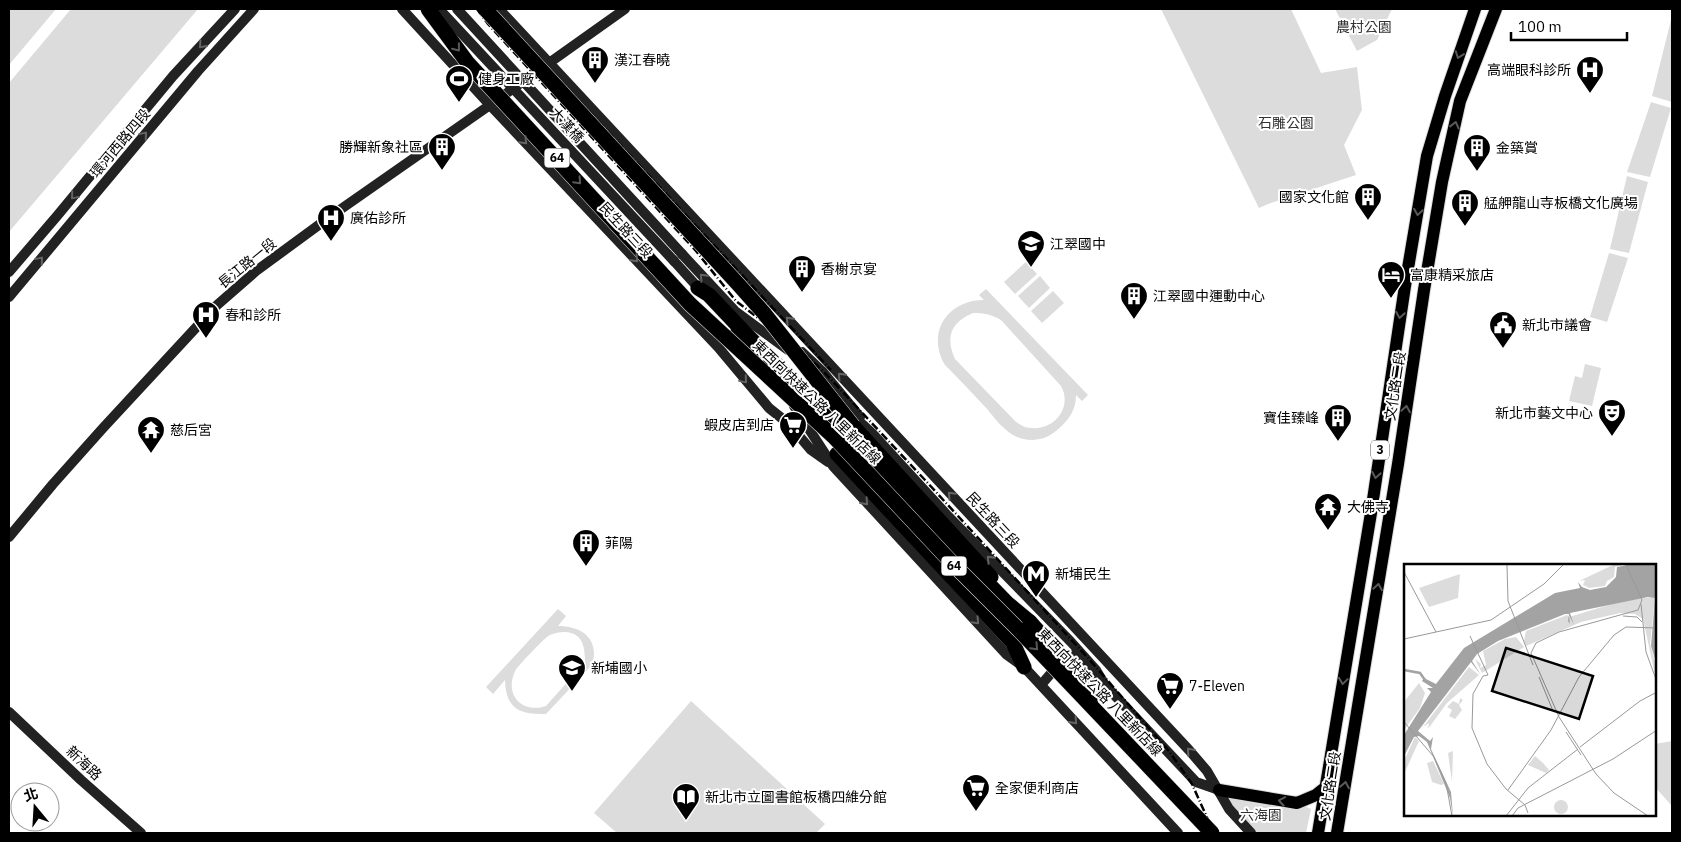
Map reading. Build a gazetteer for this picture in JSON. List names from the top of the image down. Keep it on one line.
{"streets":{"highway":["64","東西向快速公路 八里新店線"],"main road":["大漢橋","環河西路四段","民生路三段","長江路一段","文化路二段","3","新海路"]},"crossings":[["大漢橋","民生路三段"],["民生路三段","長江路一段"]],"parks":["農村公園","石雕公園","六海園"],"places":{"building":["漢江春曉","勝輝新象社區","金築賞","國家文化館","艋舺龍山寺板橋文化廣場","香榭京宴","江翠國中運動中心","寶佳臻峰","菲陽"],"hospital":["高端眼科診所","廣佑診所","春和診所"],"sports":["健身工廠"],"school or university":["江翠國中","新埔國小"],"hotel":["富康精采旅店"],"public building":["新北市議會"],"theatre":["新北市藝文中心"],"supermarket":["蝦皮店到店","7-Eleven","全家便利商店"],"temple":["慈后宮","大佛寺"],"metro station":["新埔民生"],"library":["新北市立圖書館板橋四維分館"]},"scale_bar":"100 m","north":"top"}
